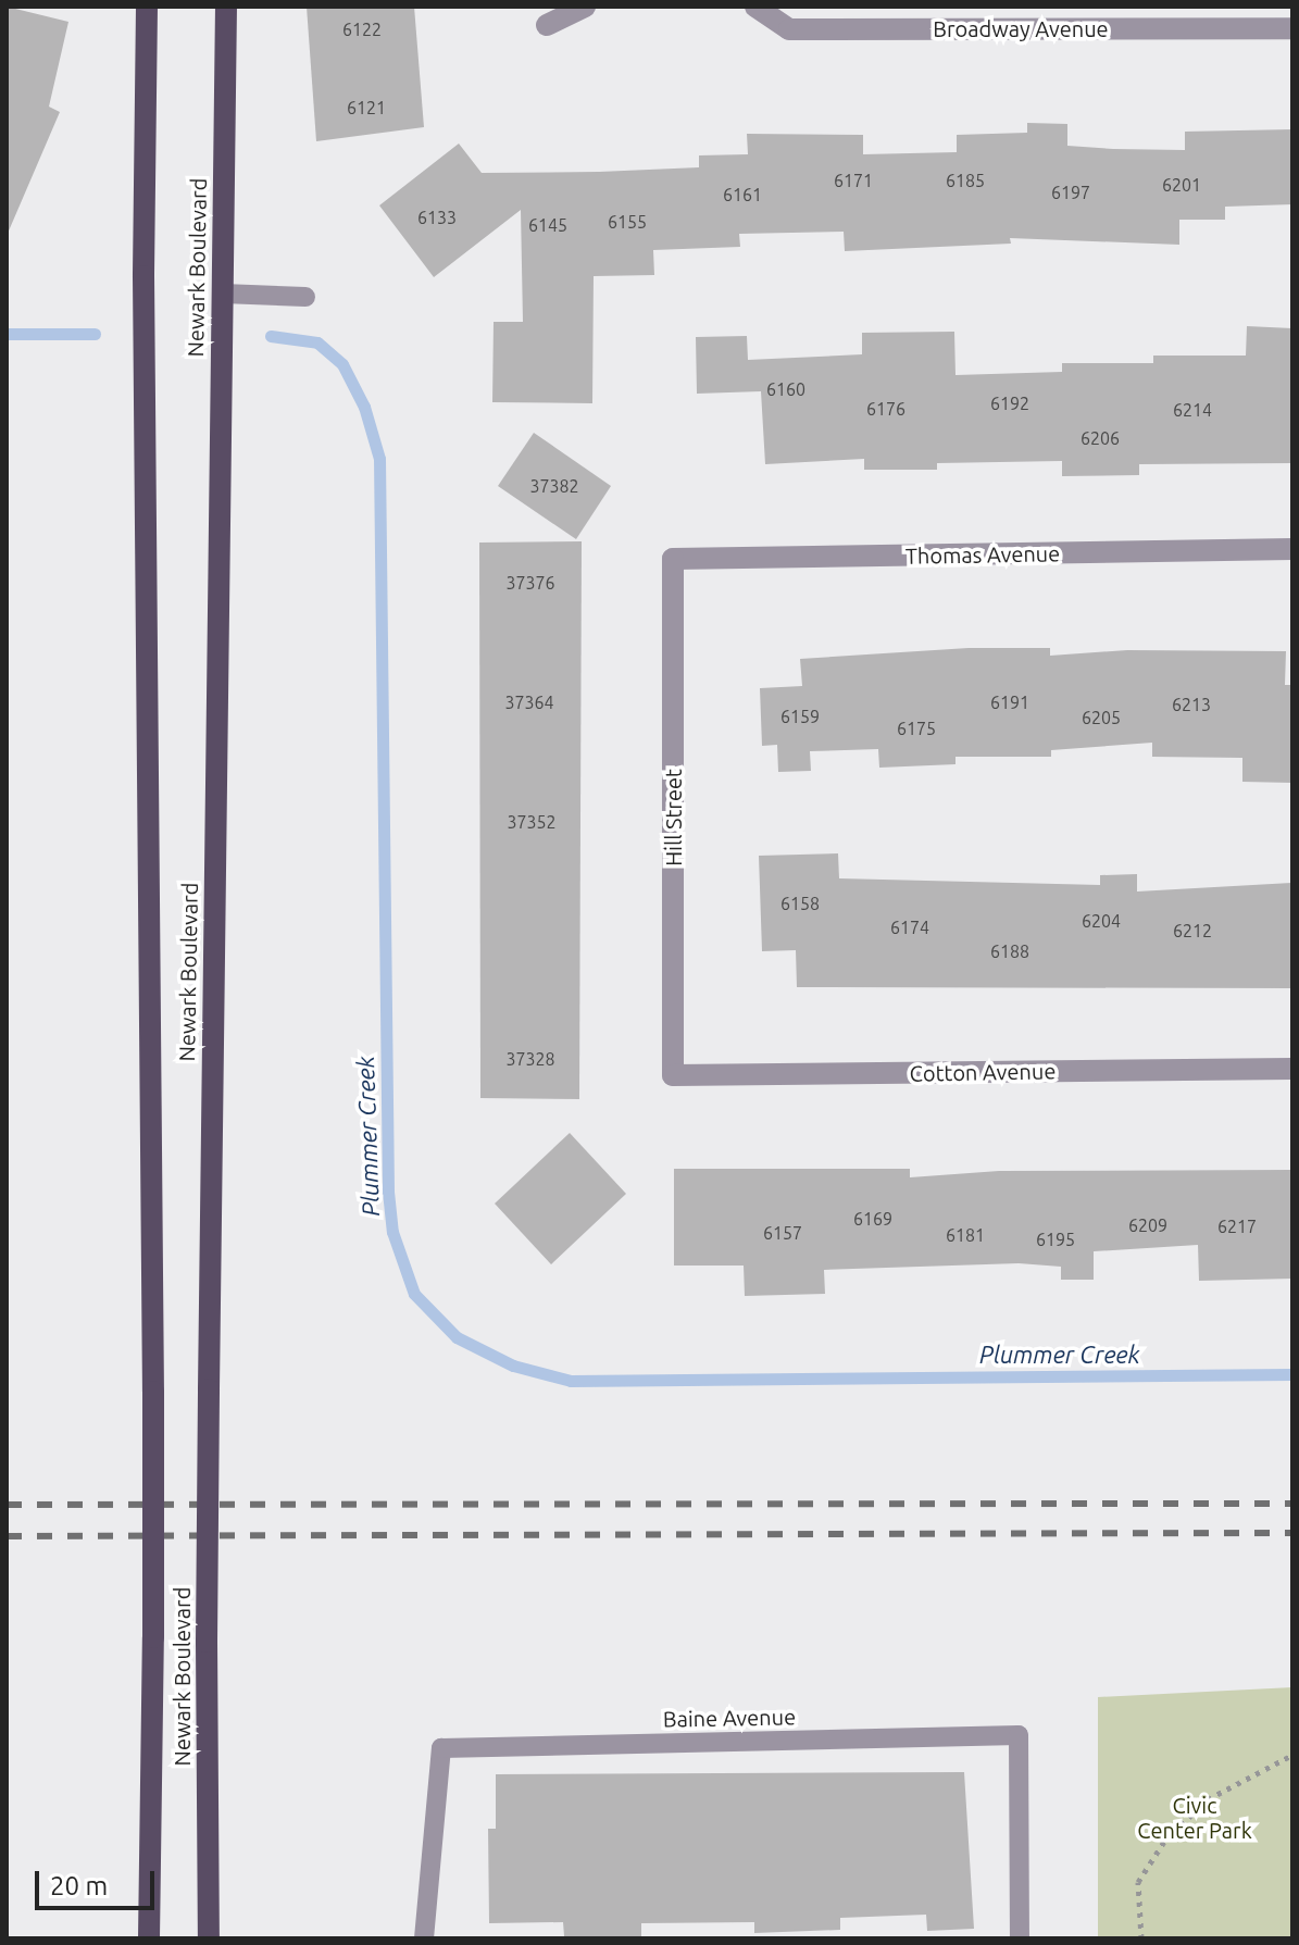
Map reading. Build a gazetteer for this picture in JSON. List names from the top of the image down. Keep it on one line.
{"streets":{"main road":["Newark Boulevard"],"street":["Broadway Avenue","Thomas Avenue","Hill Street","Cotton Avenue"],"lane":["Baine Avenue"]},"crossings":[["Thomas Avenue","Hill Street"],["Hill Street","Cotton Avenue"]],"water":["Plummer Creek"],"parks":["Civic Center Park"],"house_numbers":["6122","6121","6171","6185","6201","6197","6161","6133","6155","6145","6160","6192","6176","6214","6206","37382","37376","37364","6191","6213","6159","6205","6175","37352","6158","6204","6174","6212","6188","37328","6169","6209","6217","6157","6181","6195"],"scale_bar":"20 m"}
